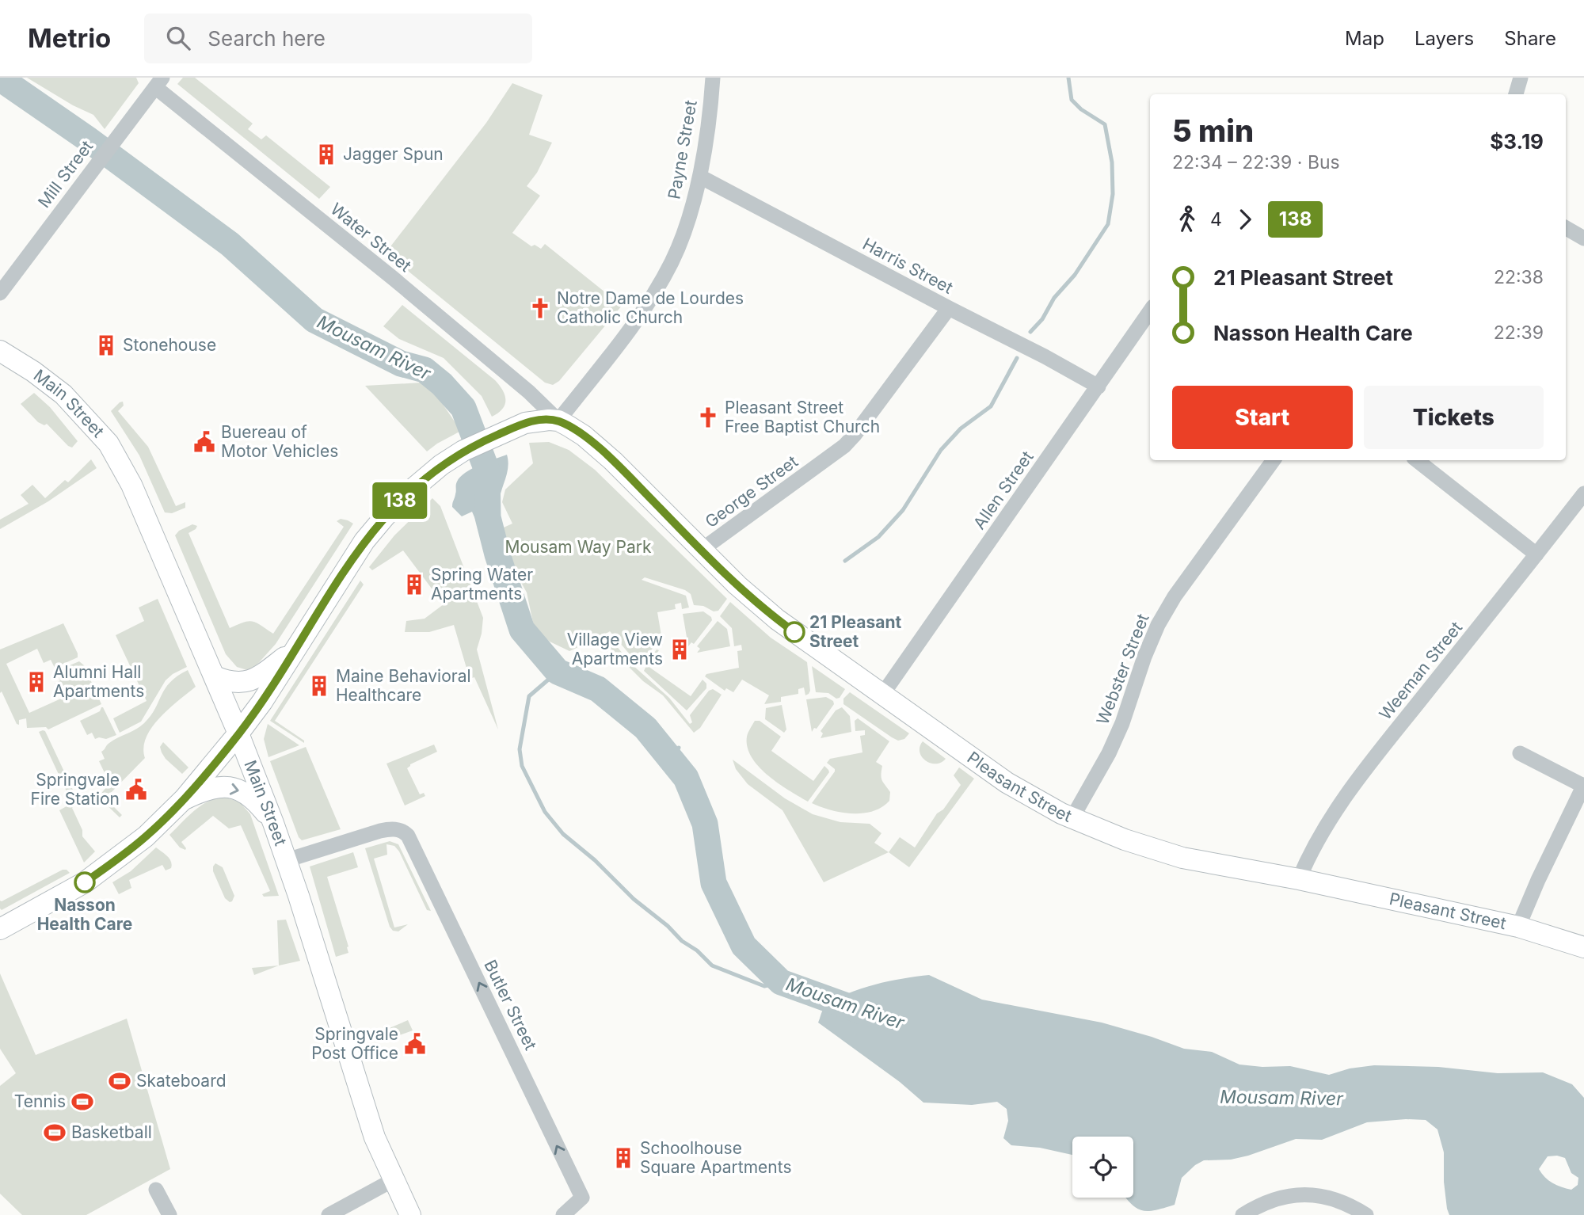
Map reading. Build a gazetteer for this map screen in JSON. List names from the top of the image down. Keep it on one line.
{"streets":{"main road":["Main Street","Pleasant Street"],"street":["Payne Street","Mill Street","Water Street","Harris Street","Allen Street","George Street","Webster Street","Weeman Street","Butler Street"]},"crossings":[["Payne Street","Water Street"],["Payne Street","Harris Street"],["Payne Street","Pleasant Street"],["Mill Street","Water Street"],["Water Street","Pleasant Street"],["Harris Street","Allen Street"],["Harris Street","George Street"],["Main Street","Butler Street"],["Allen Street","Pleasant Street"],["George Street","Pleasant Street"],["Webster Street","Pleasant Street"],["Weeman Street","Pleasant Street"]],"one_way":["Butler Street"],"water":["Mousam River"],"parks":["Mousam Way Park"],"places":{"building":["Jagger Spun","Stonehouse","Spring Water Apartments","Village View Apartments","Alumni Hall Apartments","Maine Behavioral Healthcare","Schoolhouse Square Apartments"],"church":["Notre Dame de Lourdes Catholic Church","Pleasant Street Free Baptist Church"],"public building":["Buereau of Motor Vehicles","Springvale Fire Station","Springvale Post Office"],"other":["21 Pleasant Street","Nasson Health Care"],"sports":["Skateboard","Tennis","Basketball"]},"lines":["bus line 138"],"page":{"header":"Metrio","search":"Search here","nav":["Map","Layers","Share"],"on_map":"138","heading":["5 min","22:34 – 22:39 · Bus","$3.19"],"legs":["4","138"],"list":[{"name":"21 Pleasant Street","value":"22:38"},{"name":"Nasson Health Care","value":"22:39"}],"buttons":["Start","Tickets"]}}
